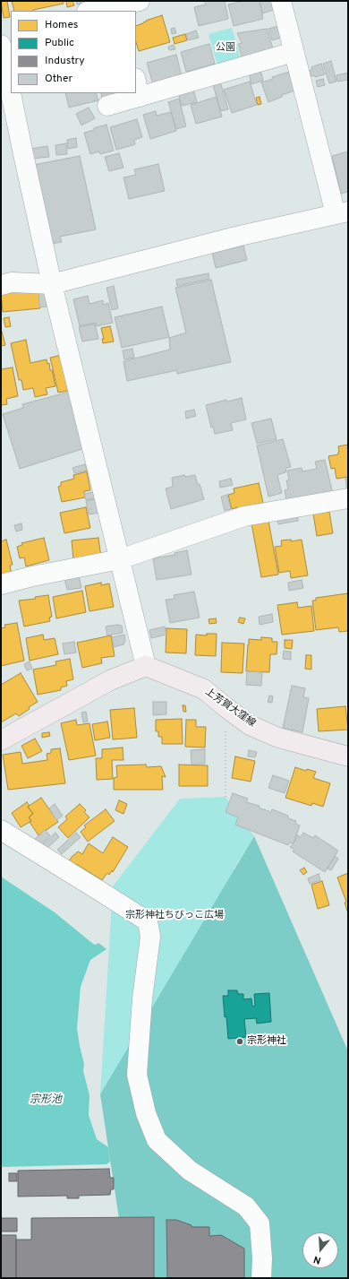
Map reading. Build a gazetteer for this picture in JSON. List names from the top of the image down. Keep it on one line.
{"streets":{"main road":["上芳賀大窪線"]},"water":["宗形池"],"parks":["公園","宗形神社ちびっこ広場"],"places":["宗形神社"],"legend":["Homes","Public","Industry","Other"],"north":"bottom"}
